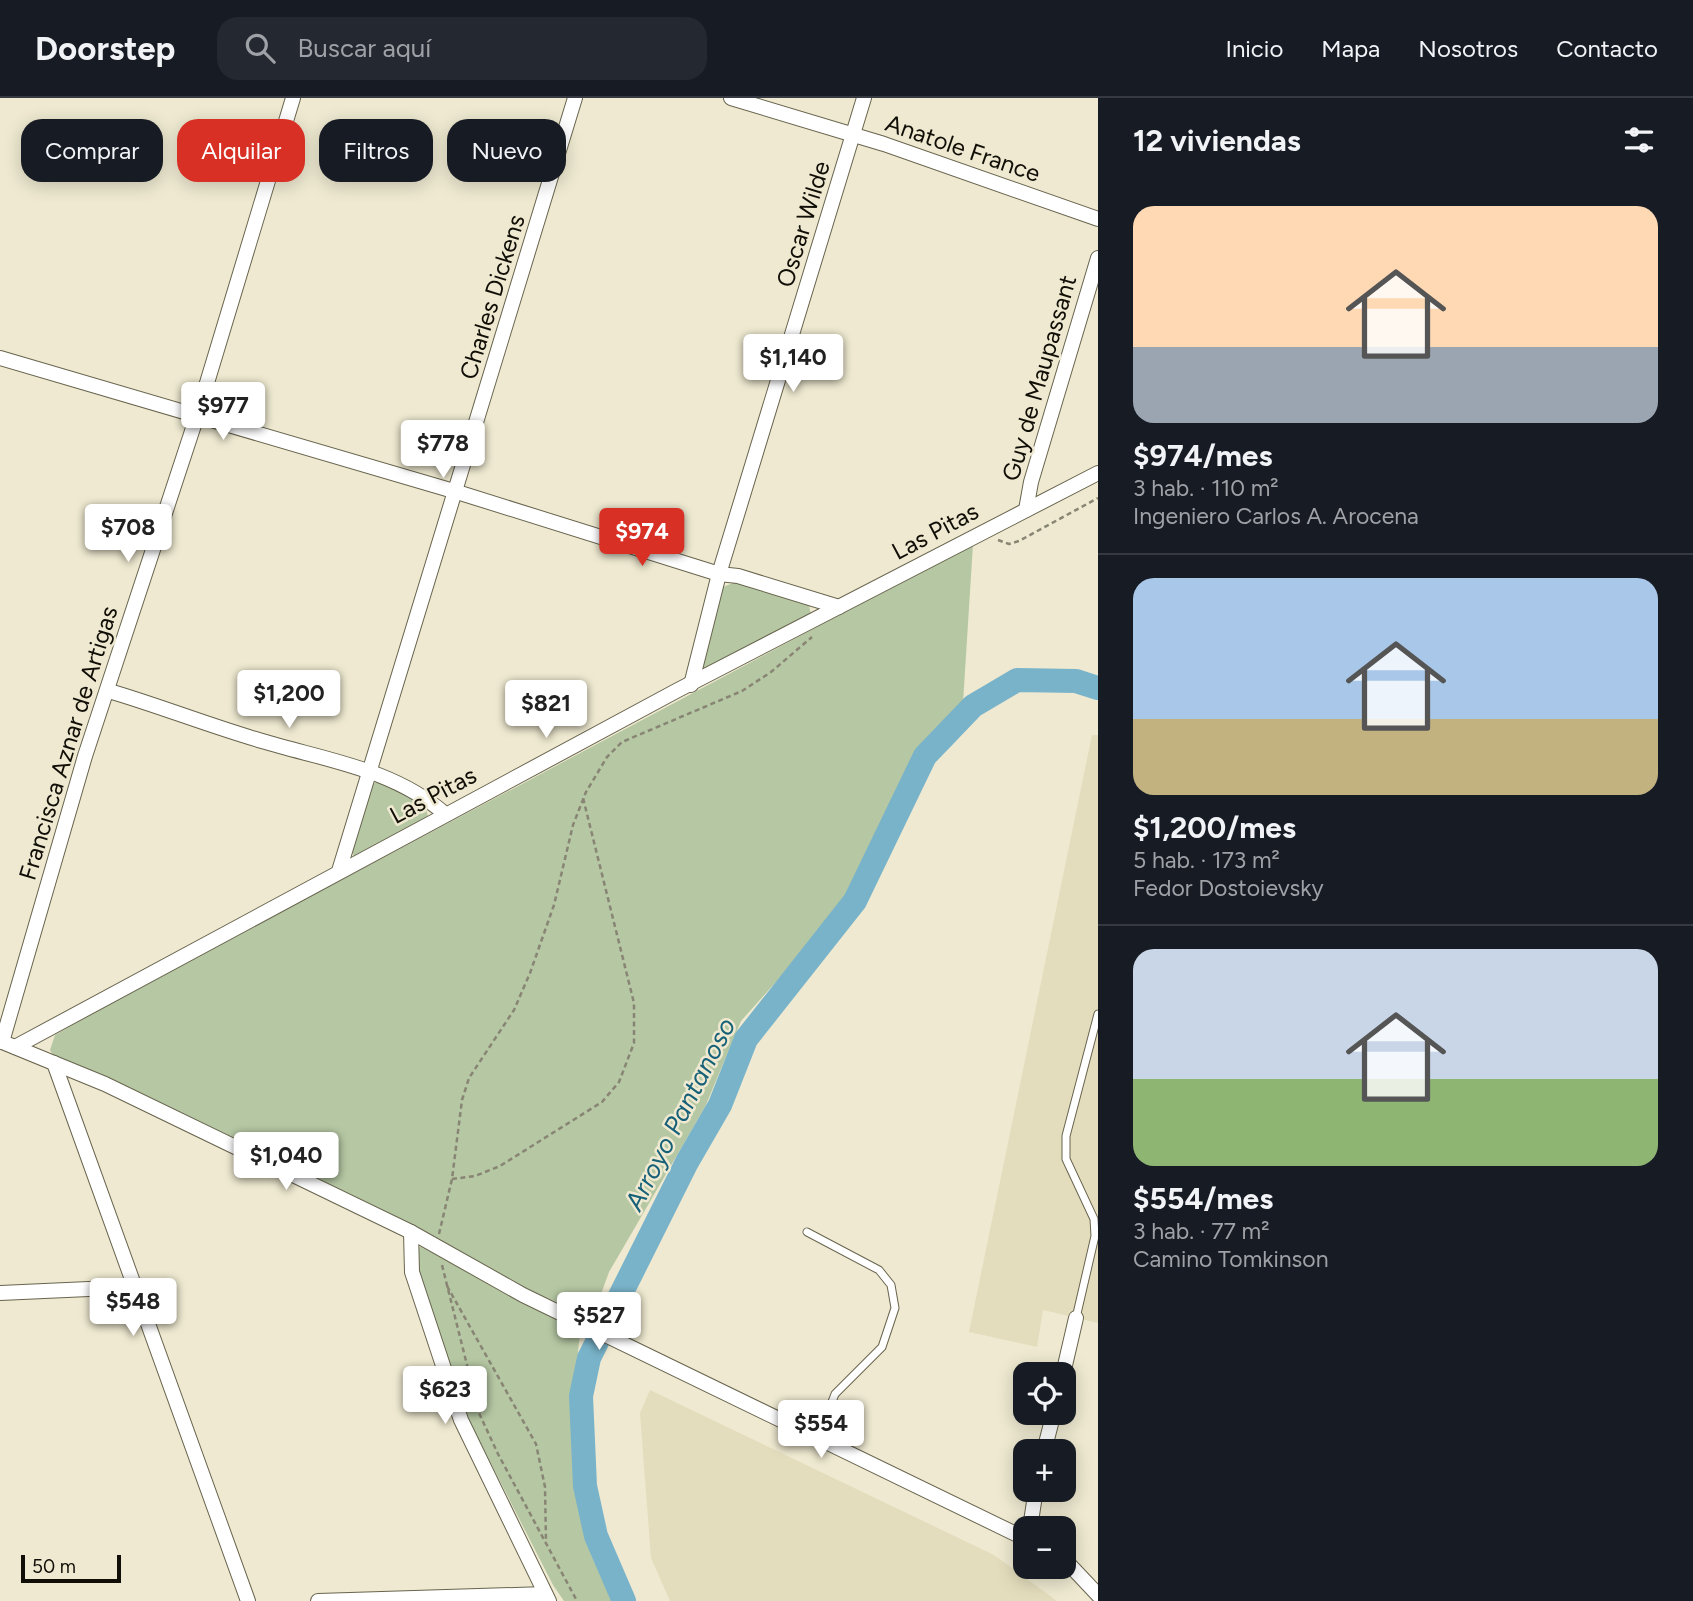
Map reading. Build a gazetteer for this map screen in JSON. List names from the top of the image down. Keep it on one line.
{"streets":{"street":["Anatole France","Oscar Wilde","Charles Dickens","Guy de Maupassant","Las Pitas","Francisca Aznar de Artigas"]},"crossings":[["Anatole France","Oscar Wilde"],["Oscar Wilde","Las Pitas"],["Charles Dickens","Las Pitas"],["Guy de Maupassant","Las Pitas"],["Las Pitas","Francisca Aznar de Artigas"]],"water":["Arroyo Pantanoso"],"scale_bar":"50 m","page":{"header":"Doorstep","search":"Buscar aquí","nav":["Inicio","Mapa","Nosotros","Contacto"],"heading":"12 viviendas","chip":["Comprar","Alquilar","Filtros","Nuevo"],"list":[{"name":"$974/mes","note":"3 hab. · 110 m² · Ingeniero Carlos A. Arocena"},{"name":"$1,200/mes","note":"5 hab. · 173 m² · Fedor Dostoievsky"},{"name":"$554/mes","note":"3 hab. · 77 m² · Camino Tomkinson"}],"price":["$1,140","$977","$778","$708","$974","$1,200","$821","$1,040","$548","$527","$623","$554"],"map_buttons":["+","−"],"scale":"50 m"}}
